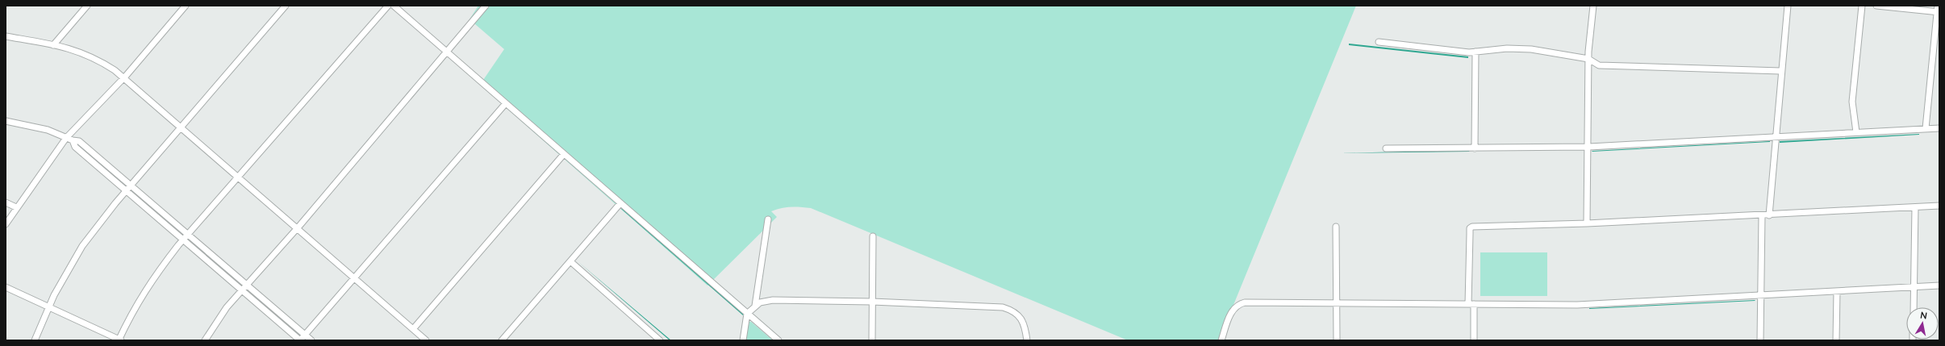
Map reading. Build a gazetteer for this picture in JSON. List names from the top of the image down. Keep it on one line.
{"north":"top"}
